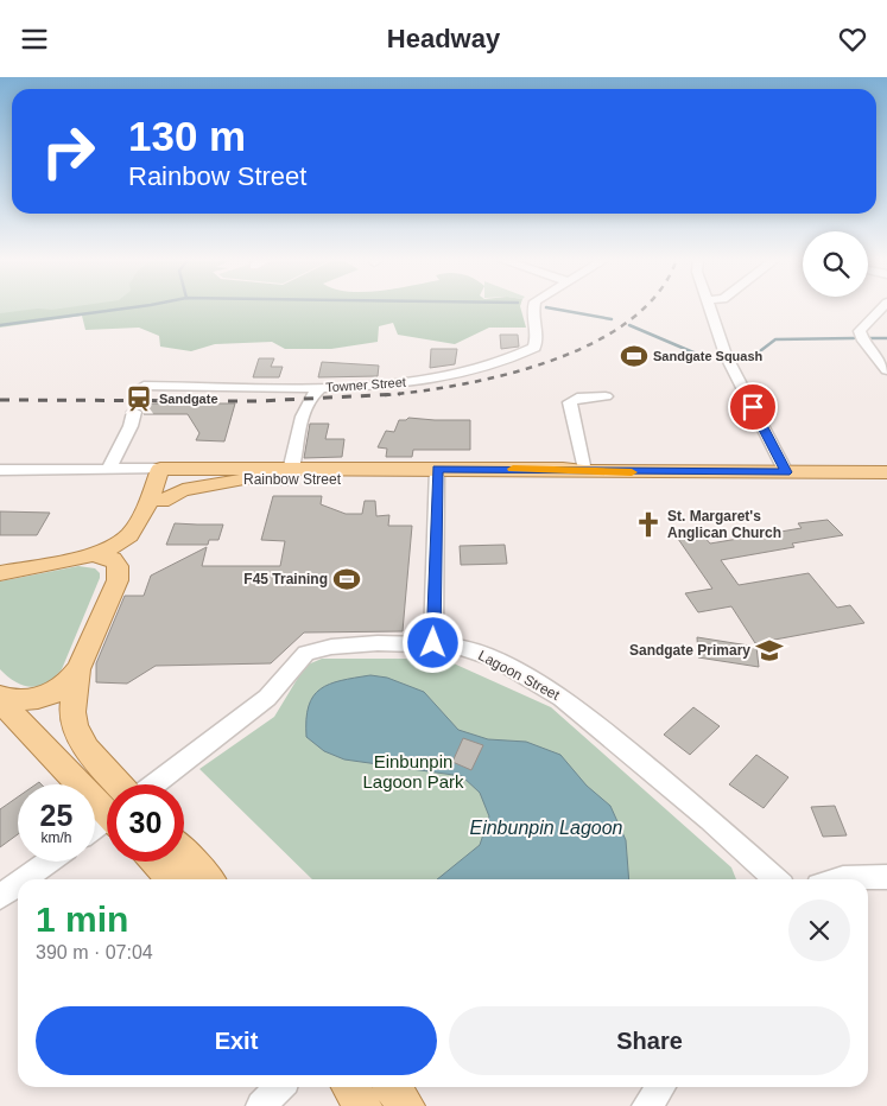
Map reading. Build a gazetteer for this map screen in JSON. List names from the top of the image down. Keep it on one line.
{"streets":{"main road":["Rainbow Street"],"street":["Towner Street","Lagoon Street"]},"water":["Einbunpin Lagoon"],"parks":["Einbunpin Lagoon Park"],"places":{"sports":["Sandgate Squash","F45 Training"],"station":["Sandgate"],"church":["St. Margaret's Anglican Church"],"school or university":["Sandgate Primary"]},"page":{"header":"Headway","turn":["130 m","Rainbow Street"],"speed":"25 km/h","limit":"30","heading":["1 min","390 m · 07:04"],"buttons":["Exit","Share"]}}
